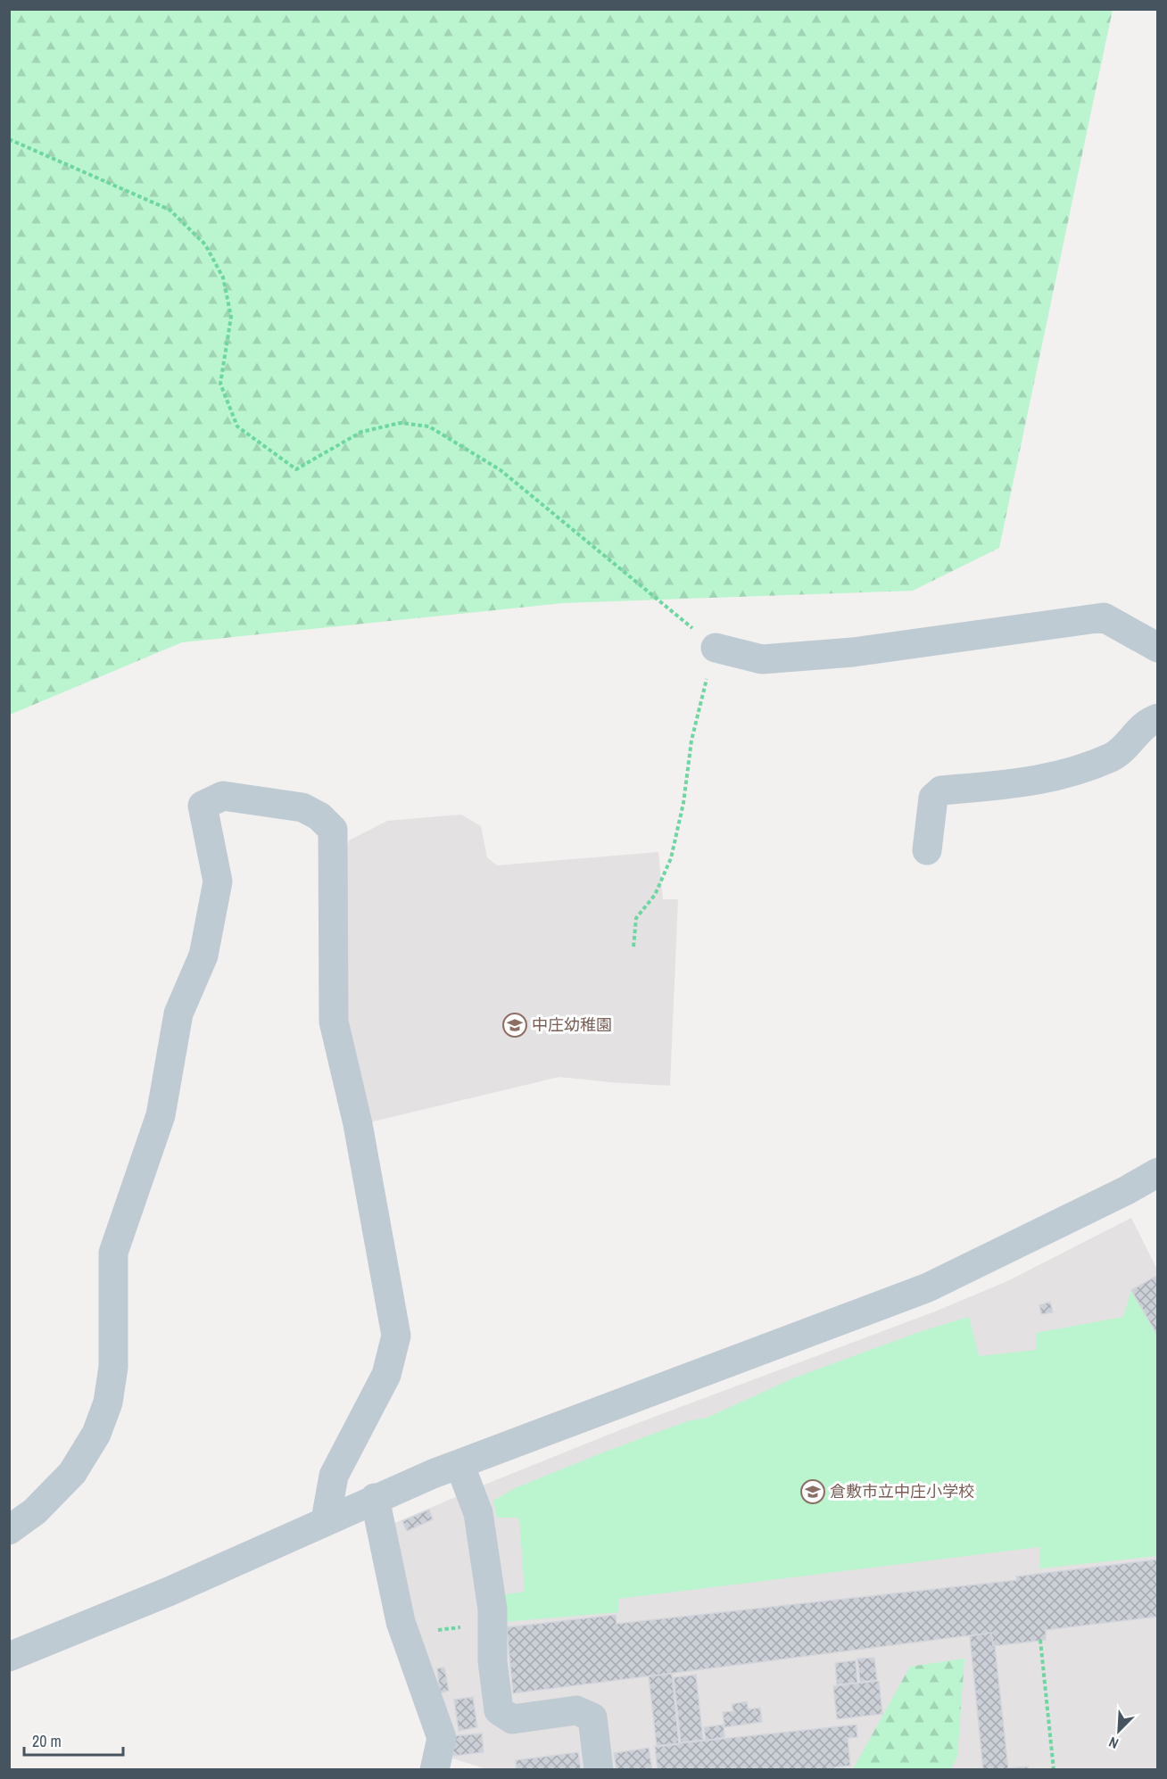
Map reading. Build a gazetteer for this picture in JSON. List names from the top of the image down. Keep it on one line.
{"places":{"school or university":["中庄幼稚園","倉敷市立中庄小学校"]},"scale_bar":"20 m","north":"bottom left"}
